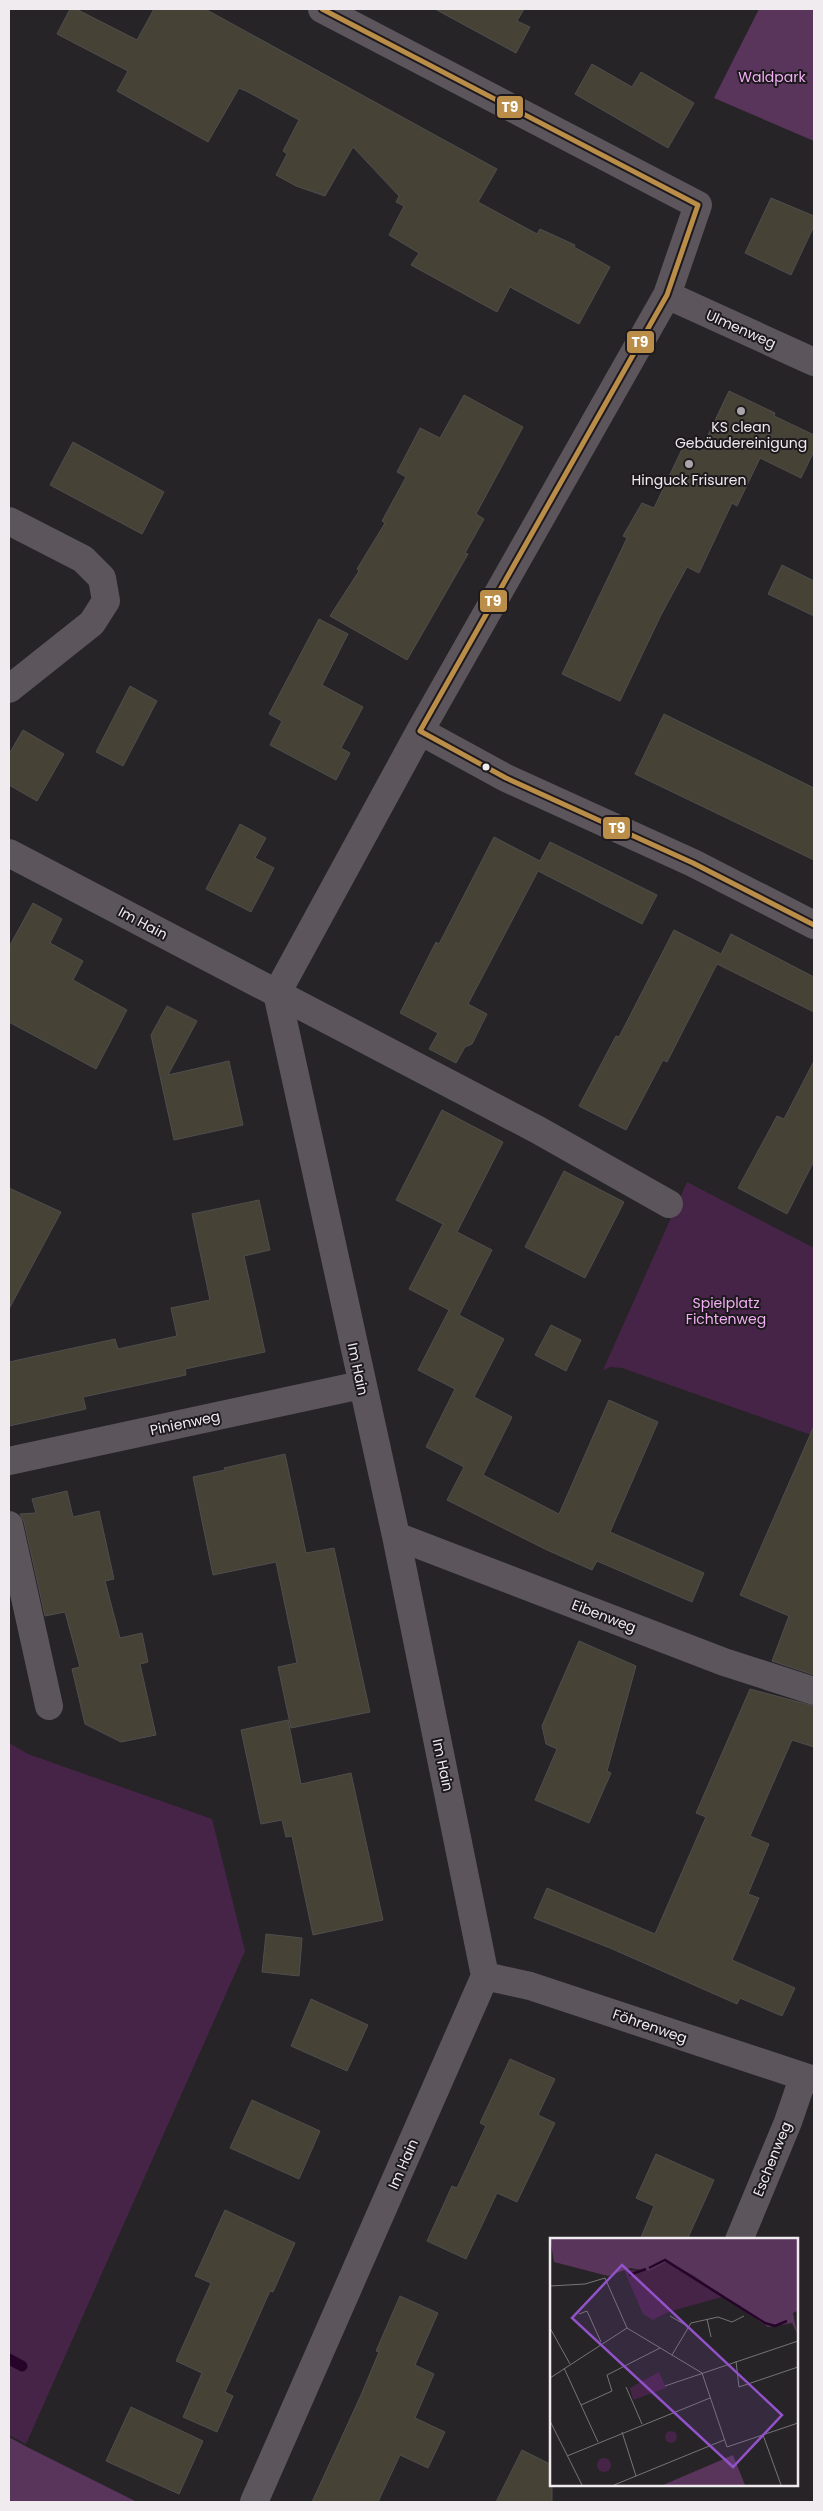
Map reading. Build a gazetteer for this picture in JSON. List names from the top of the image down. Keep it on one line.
{"streets":{"street":["Ulmenweg","Im Hain","Pinienweg","Eibenweg","Föhrenweg","Eschenweg"]},"crossings":[["Im Hain","Pinienweg"],["Im Hain","Eibenweg"],["Im Hain","Föhrenweg"],["Föhrenweg","Eschenweg"]],"parks":["Waldpark","Spielplatz Fichtenweg"],"places":["KS clean Gebäudereinigung","Hinguck Frisuren"],"lines":["transit line T9"]}
